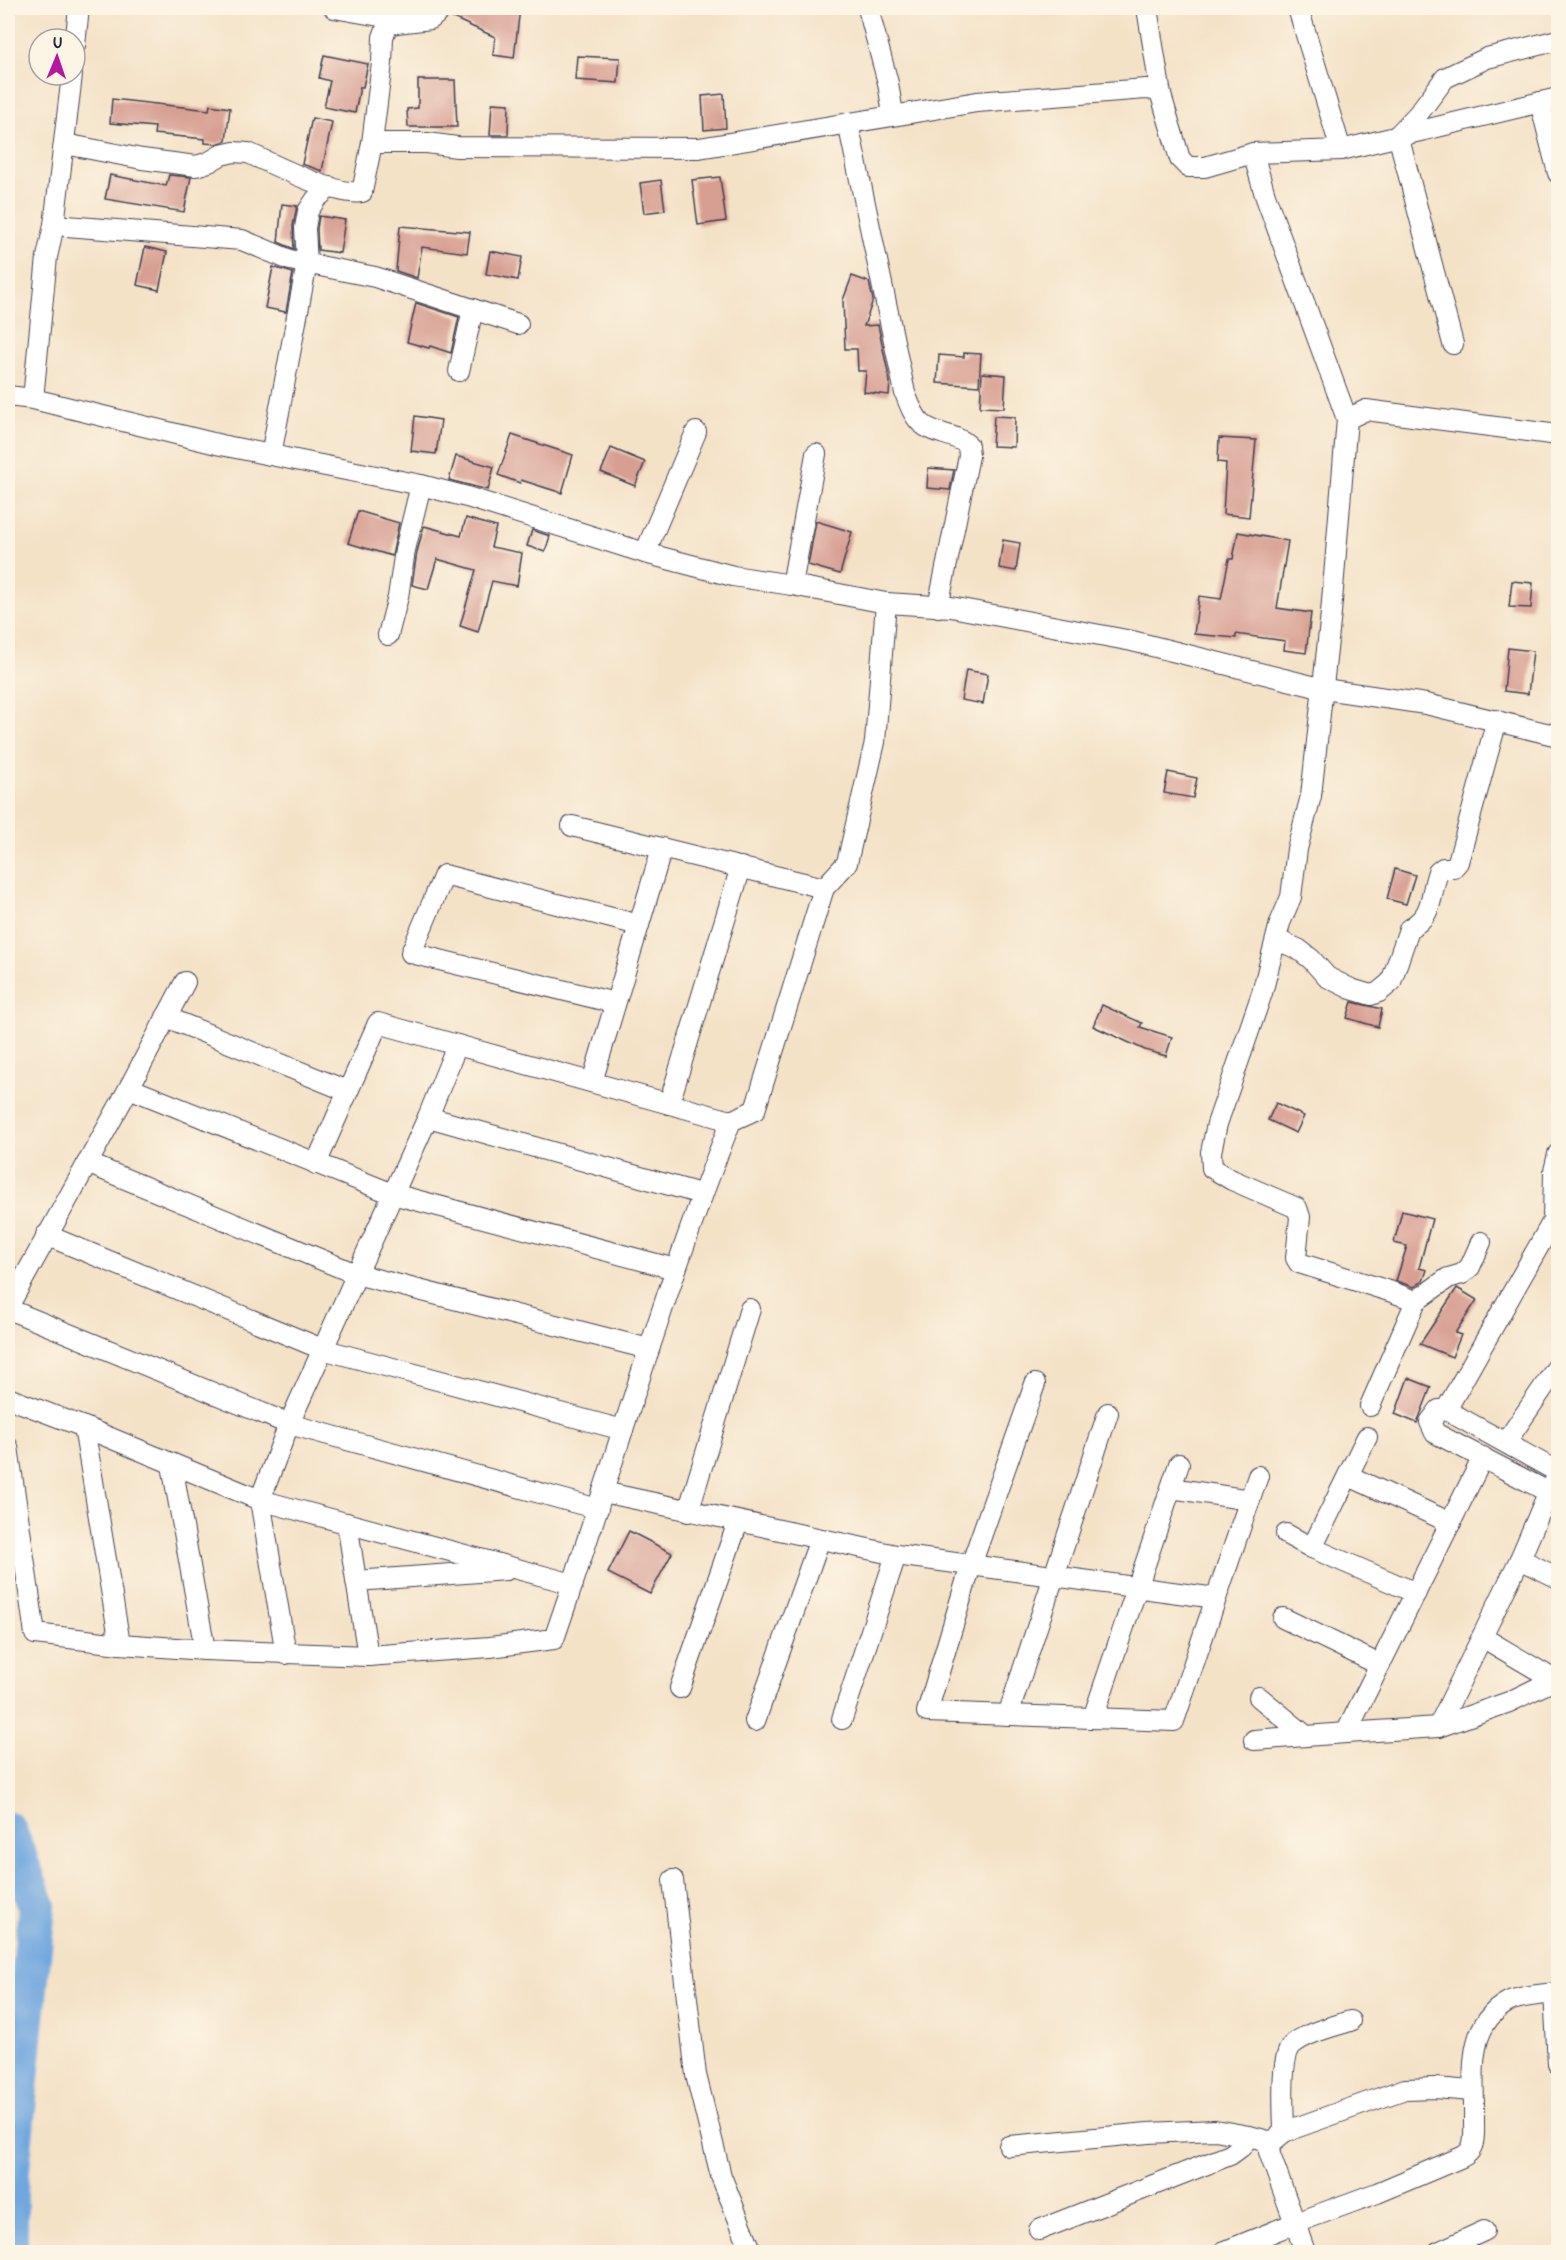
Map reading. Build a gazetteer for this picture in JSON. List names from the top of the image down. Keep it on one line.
{"north":"top"}
